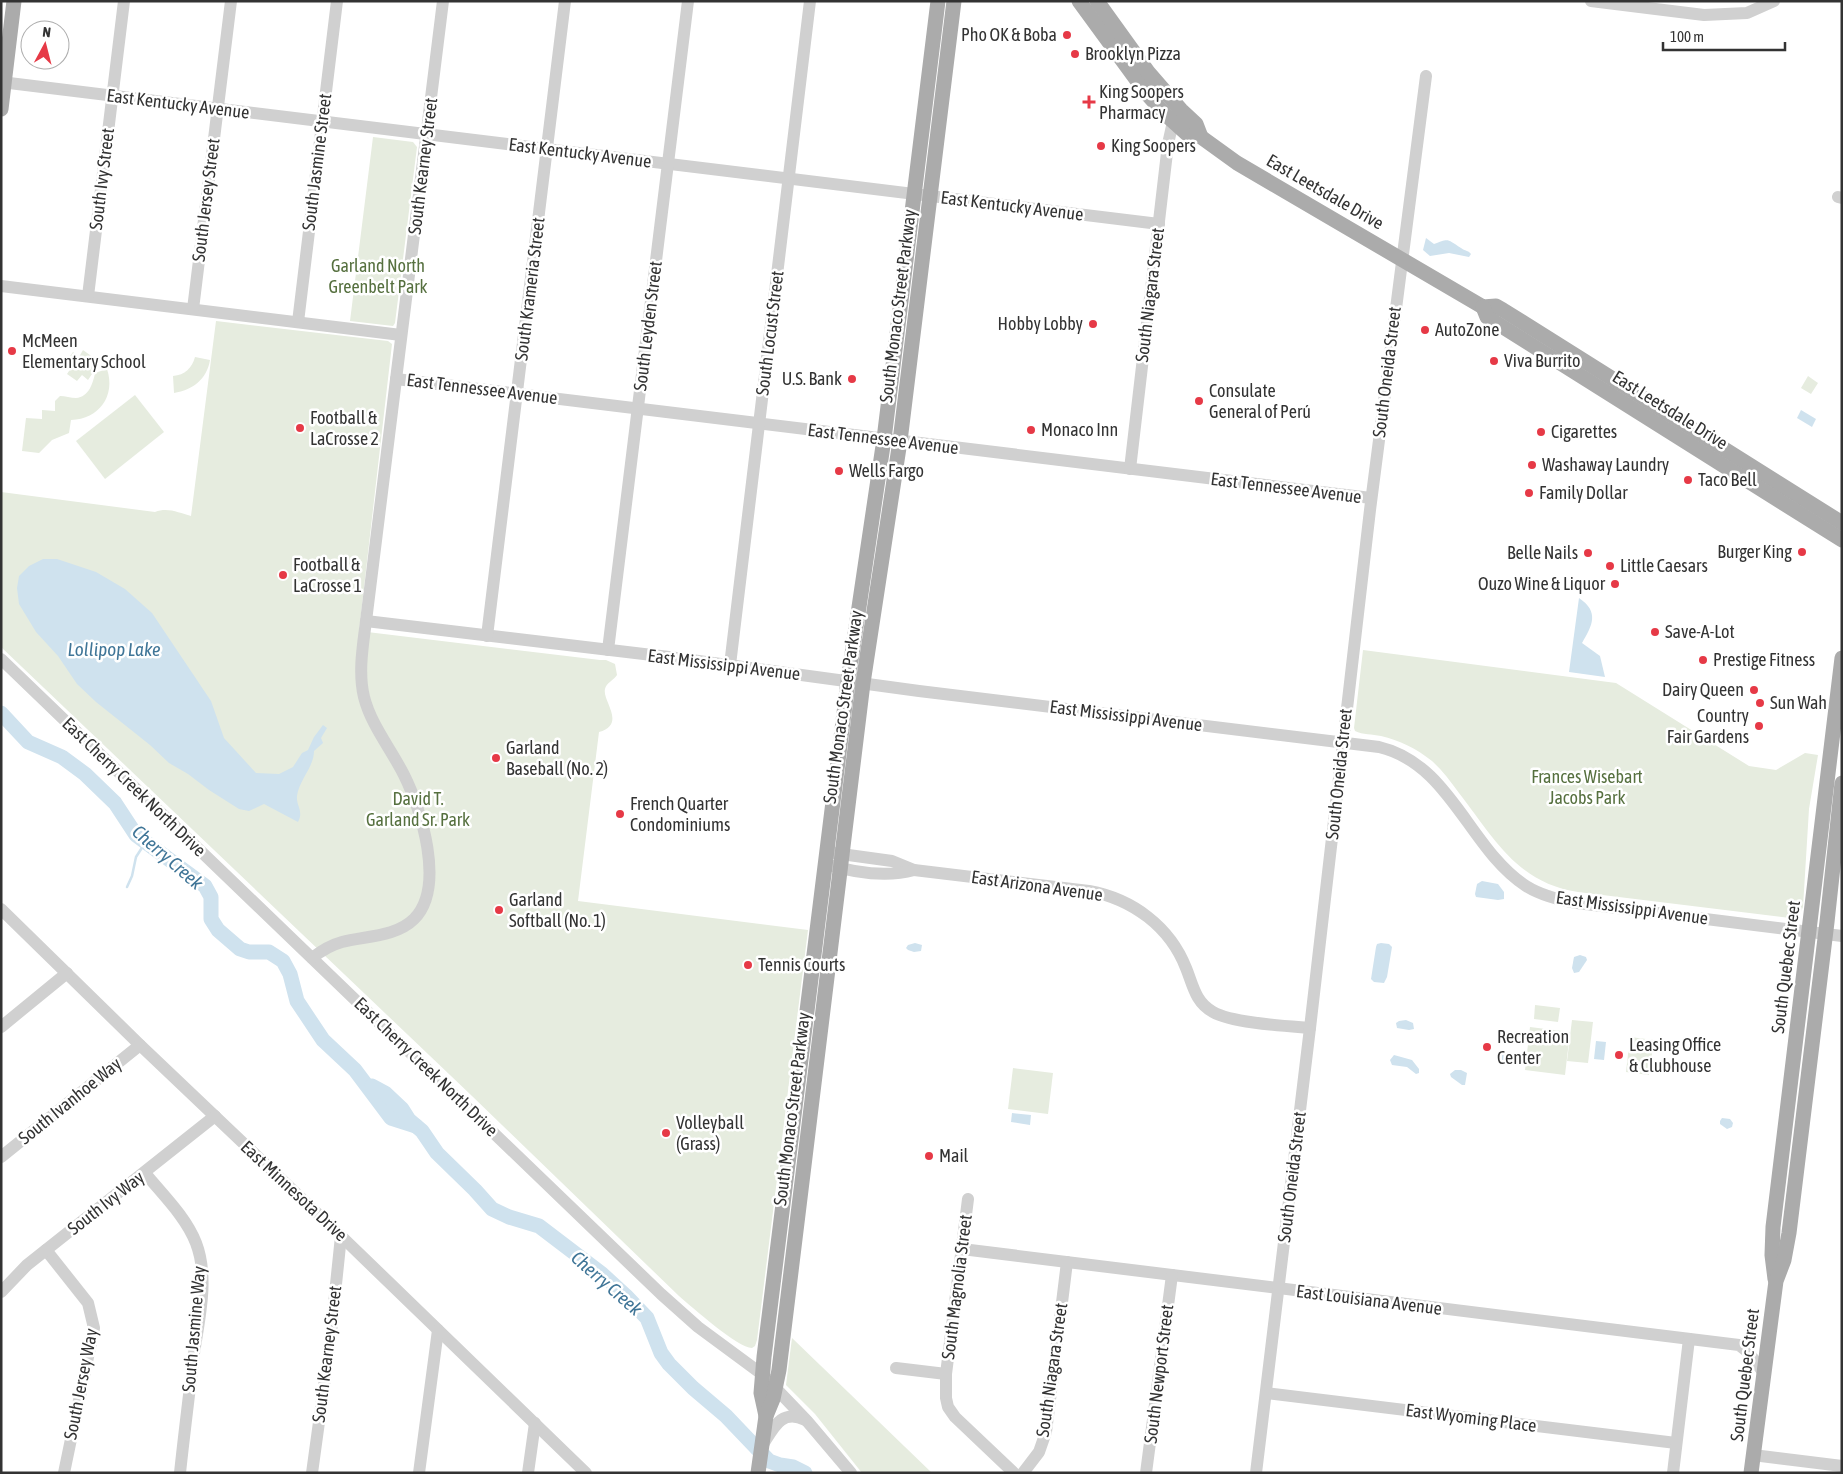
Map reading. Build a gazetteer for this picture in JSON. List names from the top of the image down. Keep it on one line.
{"streets":{"main road":["East Leetsdale Drive","South Monaco Street Parkway","South Quebec Street"],"street":["East Kentucky Avenue","South Jasmine Street","South Kearney Street","South Ivy Street","South Jersey Street","South Krameria Street","South Niagara Street","South Leyden Street","South Locust Street","South Oneida Street","East Tennessee Avenue","East Mississippi Avenue","East Cherry Creek North Drive","East Arizona Avenue","South Ivanhoe Way","East Minnesota Drive","South Ivy Way","South Magnolia Street","East Louisiana Avenue","South Jasmine Way","South Newport Street","South Jersey Way","East Wyoming Place"]},"crossings":[["East Kentucky Avenue","South Jasmine Street"],["East Kentucky Avenue","South Kearney Street"],["East Kentucky Avenue","South Ivy Street"],["East Kentucky Avenue","South Jersey Street"],["East Kentucky Avenue","South Krameria Street"],["East Kentucky Avenue","South Niagara Street"],["East Kentucky Avenue","South Monaco Street Parkway"],["East Kentucky Avenue","South Leyden Street"],["East Kentucky Avenue","South Locust Street"],["South Kearney Street","East Tennessee Avenue"],["South Kearney Street","East Mississippi Avenue"],["South Kearney Street","East Cherry Creek North Drive"],["South Kearney Street","East Minnesota Drive"],["East Leetsdale Drive","South Niagara Street"],["East Leetsdale Drive","South Oneida Street"],["South Krameria Street","East Tennessee Avenue"],["South Krameria Street","East Mississippi Avenue"],["South Niagara Street","East Tennessee Avenue"],["South Niagara Street","East Louisiana Avenue"],["South Monaco Street Parkway","East Tennessee Avenue"],["South Monaco Street Parkway","East Mississippi Avenue"],["South Monaco Street Parkway","East Cherry Creek North Drive"],["South Monaco Street Parkway","East Arizona Avenue"],["South Leyden Street","East Tennessee Avenue"],["South Leyden Street","East Mississippi Avenue"],["South Locust Street","East Tennessee Avenue"],["South Locust Street","East Mississippi Avenue"],["South Oneida Street","East Tennessee Avenue"],["South Oneida Street","East Mississippi Avenue"],["South Oneida Street","East Arizona Avenue"],["South Oneida Street","East Louisiana Avenue"],["South Oneida Street","East Wyoming Place"],["East Mississippi Avenue","South Quebec Street"],["South Quebec Street","East Louisiana Avenue"],["South Ivanhoe Way","East Minnesota Drive"],["East Minnesota Drive","South Ivy Way"],["South Ivy Way","South Jasmine Way"],["South Ivy Way","South Jersey Way"],["South Magnolia Street","East Louisiana Avenue"],["East Louisiana Avenue","South Newport Street"]],"water":["Lollipop Lake","Cherry Creek"],"parks":["Garland North Greenbelt Park","Frances Wisebart Jacobs Park","David T. Garland Sr. Park"],"places":{"other":["Pho OK & Boba","Brooklyn Pizza","King Soopers","Hobby Lobby","AutoZone","McMeen Elementary School","Viva Burrito","U.S. Bank","Consulate General of Perú","Football & LaCrosse 2","Monaco Inn","Cigarettes","Washaway Laundry","Wells Fargo","Taco Bell","Family Dollar","Burger King","Belle Nails","Little Caesars","Football & LaCrosse 1","Ouzo Wine & Liquor","Save-A-Lot","Prestige Fitness","Dairy Queen","Sun Wah","Country Fair Gardens","Garland Baseball (No. 2)","French Quarter Condominiums","Garland Softball (No. 1)","Tennis Courts","Recreation Center","Leasing Office & Clubhouse","Volleyball (Grass)","Mail"],"health":["King Soopers Pharmacy"]},"scale_bar":"100 m","north":"top"}
